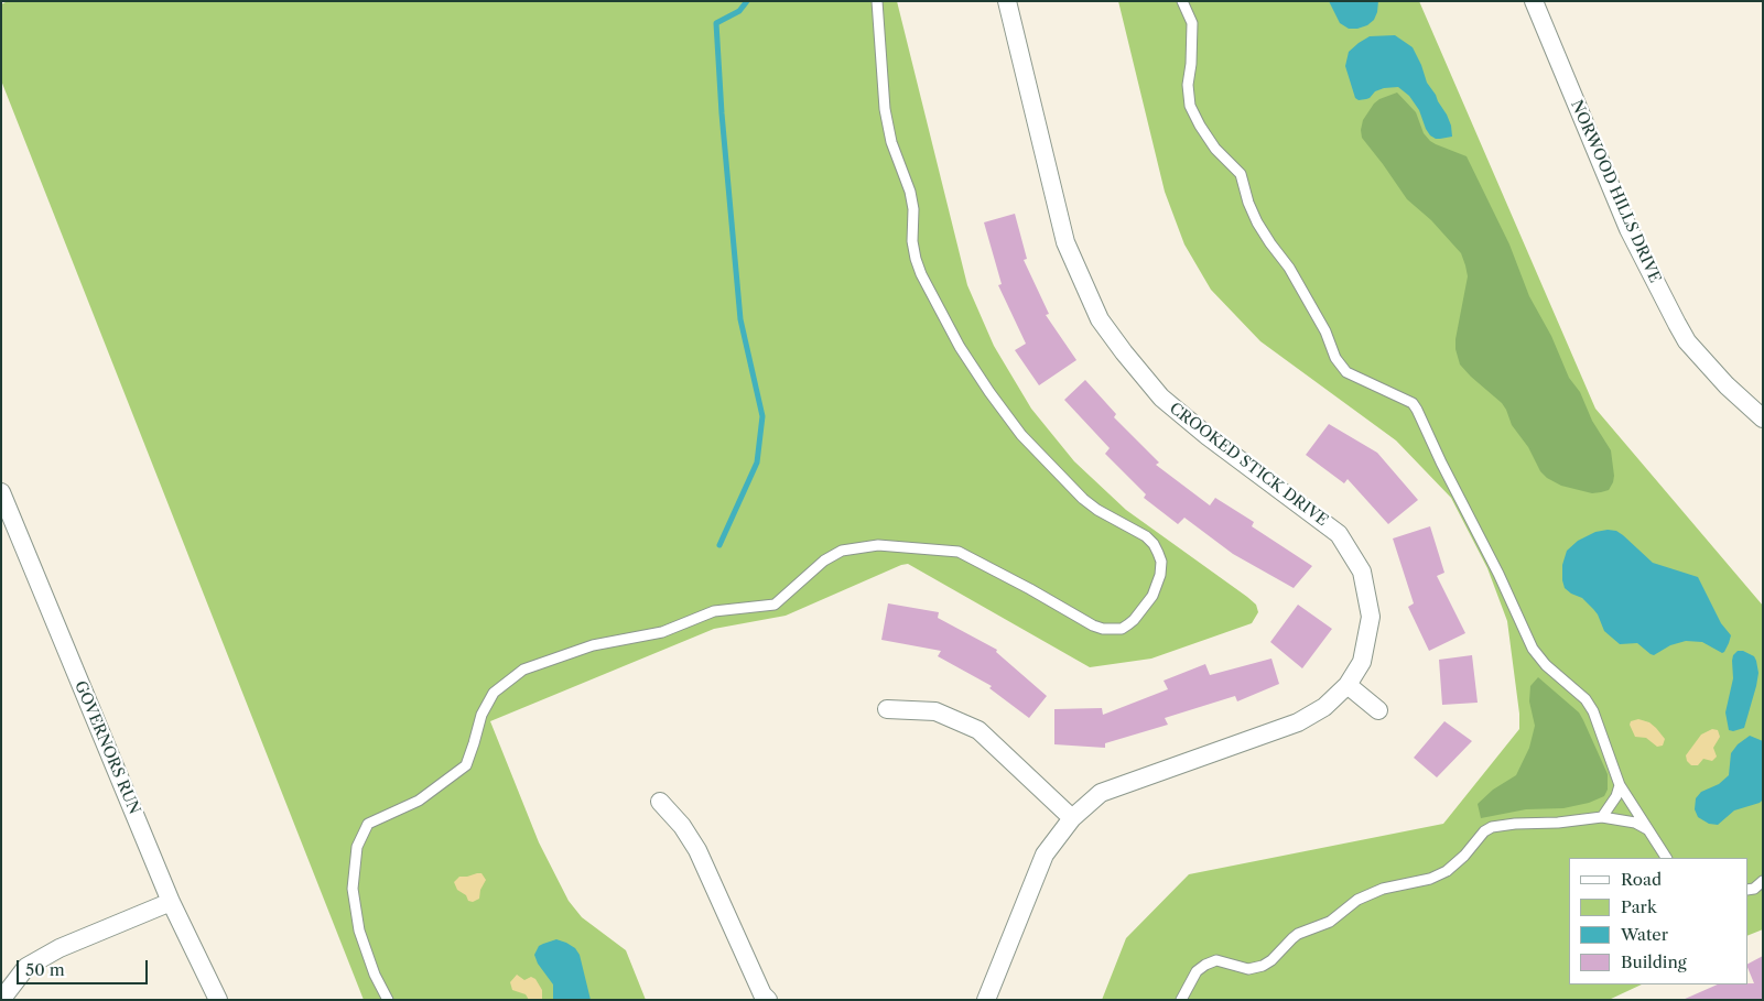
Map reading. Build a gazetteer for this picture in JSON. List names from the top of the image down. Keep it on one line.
{"streets":{"street":["NORWOOD HILLS DRIVE","CROOKED STICK DRIVE","GOVERNORS RUN"]},"legend":["Road","Park","Water","Building"],"scale_bar":"50 m"}
